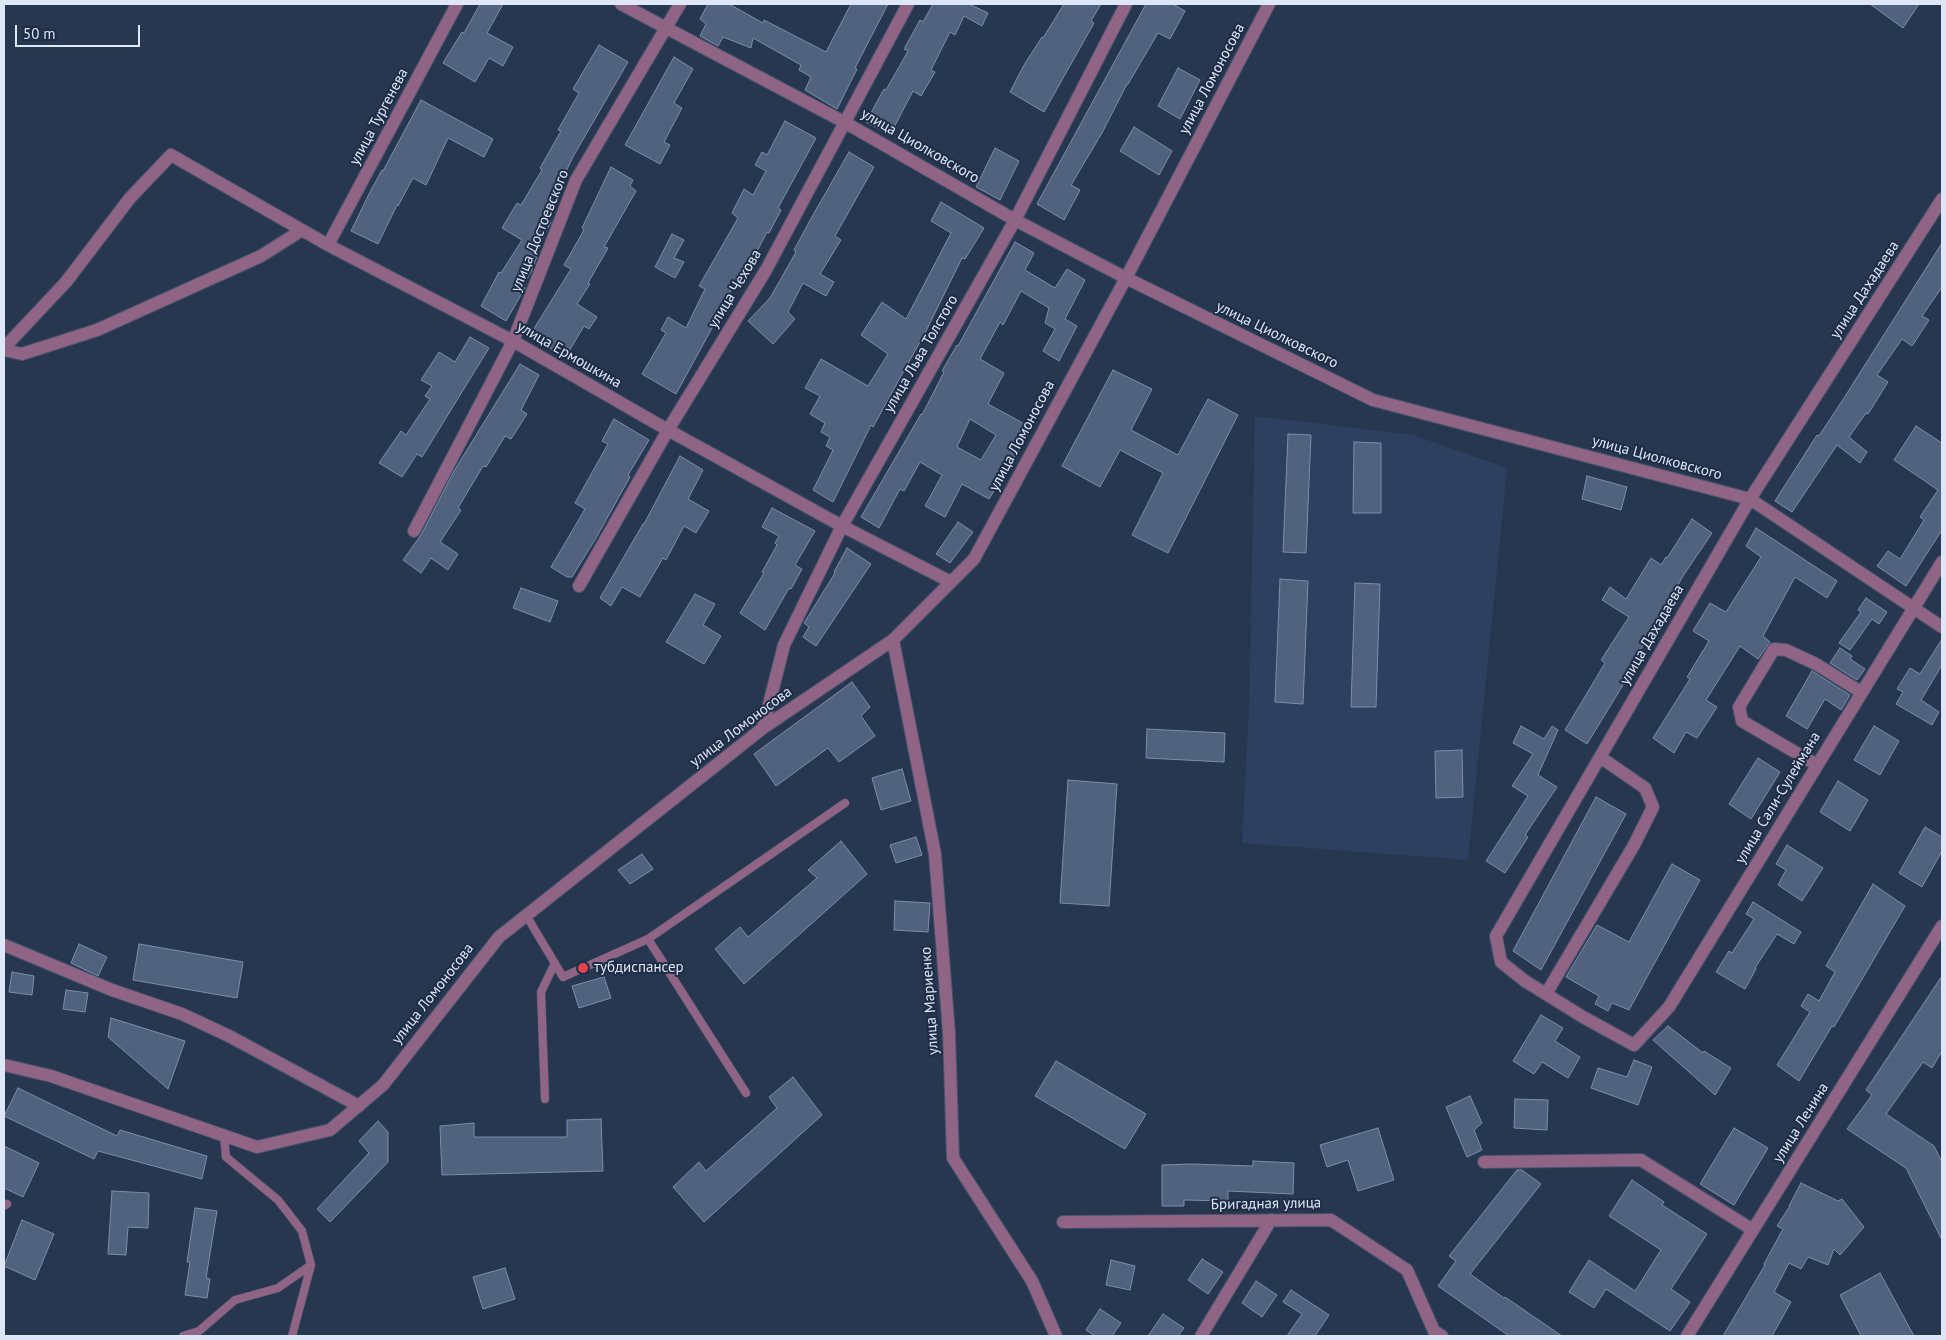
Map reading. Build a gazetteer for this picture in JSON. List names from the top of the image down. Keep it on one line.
{"streets":{"street":["улица Ломоносова","улица Тургенева","улица Циолковского","улица Достоевского","улица Чехова","улица Дахадаева","улица Льва Толстого","улица Ермошкина","улица Сали-Сулеймана","улица Мариенко","улица Ленина","Бригадная улица"]},"crossings":[["улица Ломоносова","улица Циолковского"],["улица Ломоносова","улица Льва Толстого"],["улица Ломоносова","улица Ермошкина"],["улица Ломоносова","улица Мариенко"],["улица Тургенева","улица Ермошкина"],["улица Циолковского","улица Достоевского"],["улица Циолковского","улица Чехова"],["улица Циолковского","улица Дахадаева"],["улица Циолковского","улица Льва Толстого"],["улица Циолковского","улица Сали-Сулеймана"],["улица Достоевского","улица Ермошкина"],["улица Чехова","улица Ермошкина"],["улица Дахадаева","улица Сали-Сулеймана"],["улица Льва Толстого","улица Ермошкина"]],"places":["тубдиспансер"],"scale_bar":"50 m"}
